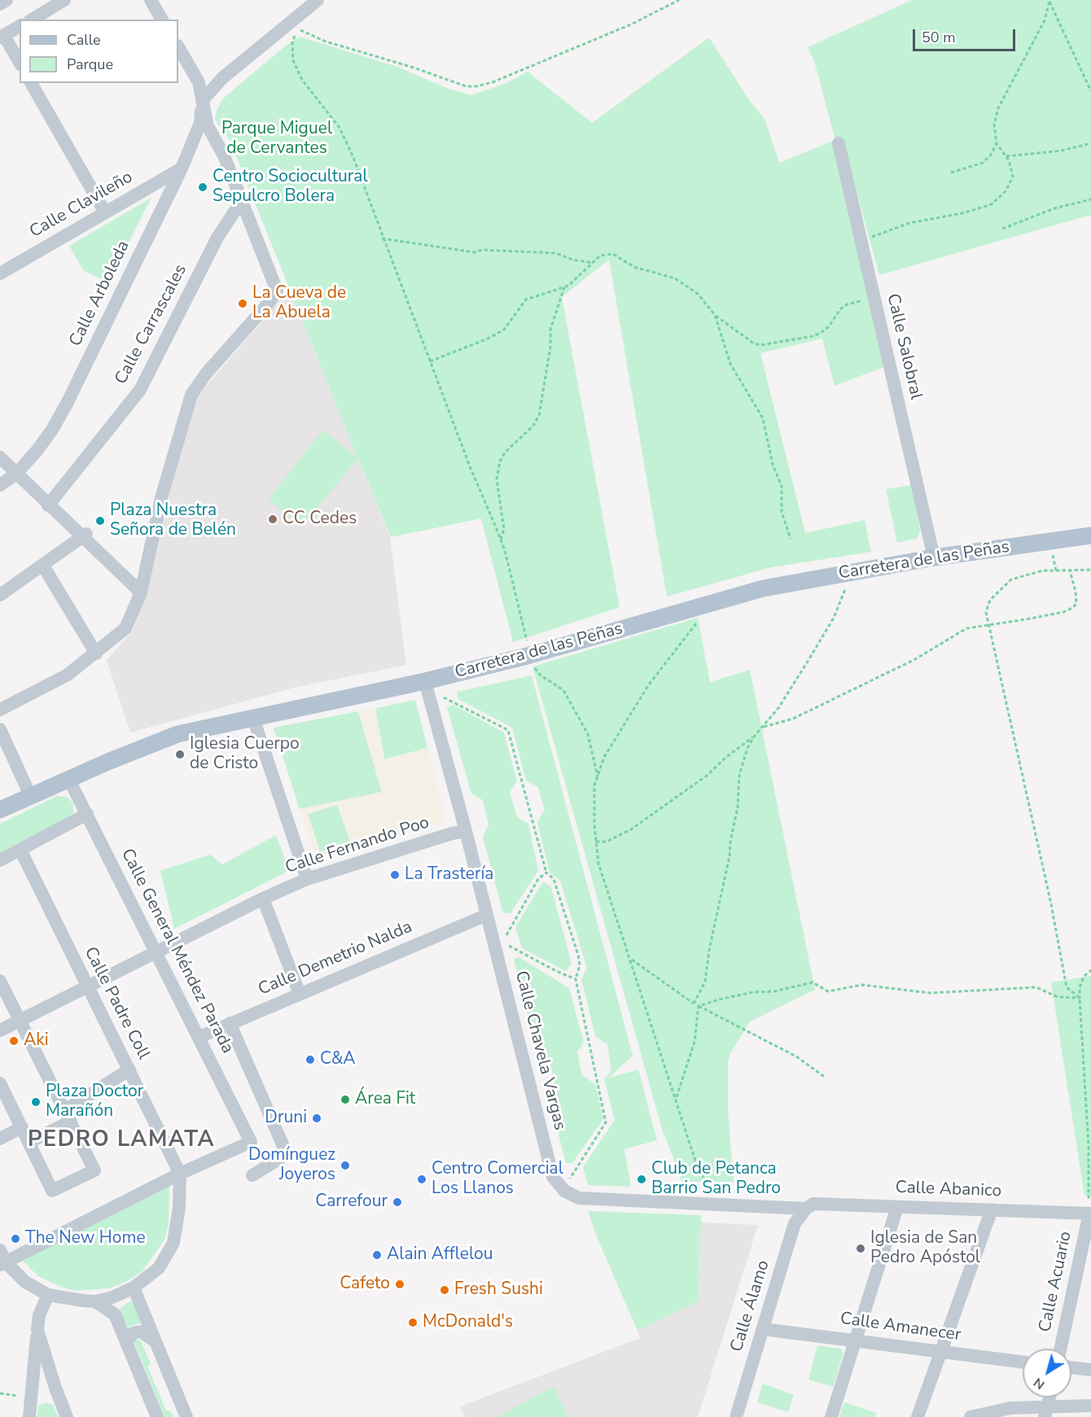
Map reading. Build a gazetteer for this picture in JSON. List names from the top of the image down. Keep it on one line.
{"streets":{"main road":["Carretera de las Peñas"],"street":["Calle Clavileño","Calle Arboleda","Calle Carrascales","Calle Salobral","Calle Fernando Poo","Calle General Méndez Parada","Calle Demetrio Nalda","Calle Padre Coll","Calle Chavela Vargas","Calle Abanico","Calle Acuario","Calle Álamo","Calle Amanecer"]},"crossings":[["Calle Clavileño","Calle Arboleda"],["Calle Salobral","Carretera de las Peñas"],["Carretera de las Peñas","Calle General Méndez Parada"],["Carretera de las Peñas","Calle Chavela Vargas"],["Calle Fernando Poo","Calle General Méndez Parada"],["Calle Fernando Poo","Calle Padre Coll"],["Calle Fernando Poo","Calle Chavela Vargas"],["Calle General Méndez Parada","Calle Demetrio Nalda"],["Calle General Méndez Parada","Calle Padre Coll"],["Calle Demetrio Nalda","Calle Chavela Vargas"],["Calle Chavela Vargas","Calle Abanico"],["Calle Chavela Vargas","Calle Álamo"],["Calle Abanico","Calle Acuario"],["Calle Abanico","Calle Álamo"],["Calle Álamo","Calle Amanecer"]],"districts":["PEDRO LAMATA"],"parks":["Parque Miguel de Cervantes"],"places":["Centro Sociocultural Sepulcro Bolera","La Cueva de La Abuela","CC Cedes","Plaza Nuestra Señora de Belén","Iglesia Cuerpo de Cristo","La Trastería","Aki","C&A","Área Fit","Plaza Doctor Marañón","Druni","Domínguez Joyeros","Centro Comercial Los Llanos","Club de Petanca Barrio San Pedro","Carrefour","The New Home","Iglesia de San Pedro Apóstol","Alain Afflelou","Cafeto","Fresh Sushi","McDonald's"],"legend":["Calle","Parque"],"scale_bar":"50 m","north":"bottom left"}
